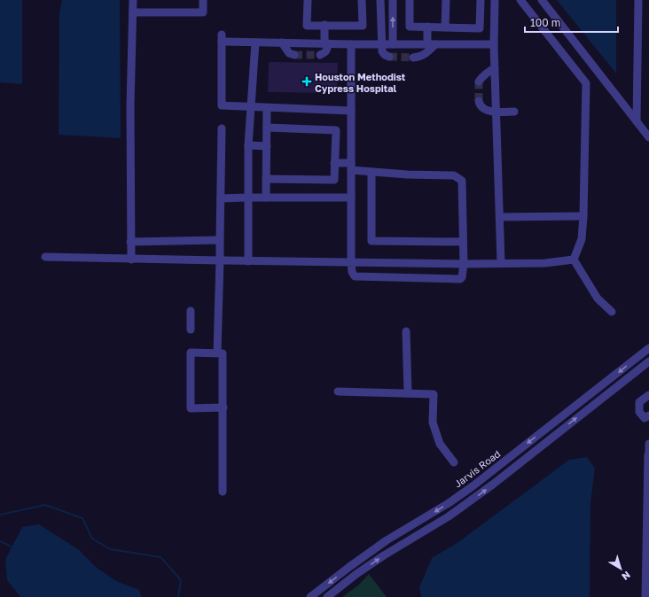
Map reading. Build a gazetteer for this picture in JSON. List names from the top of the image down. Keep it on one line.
{"streets":{"street":["Jarvis Road"]},"places":{"health":["Houston Methodist Cypress Hospital"]},"scale_bar":"100 m","north":"bottom right"}
